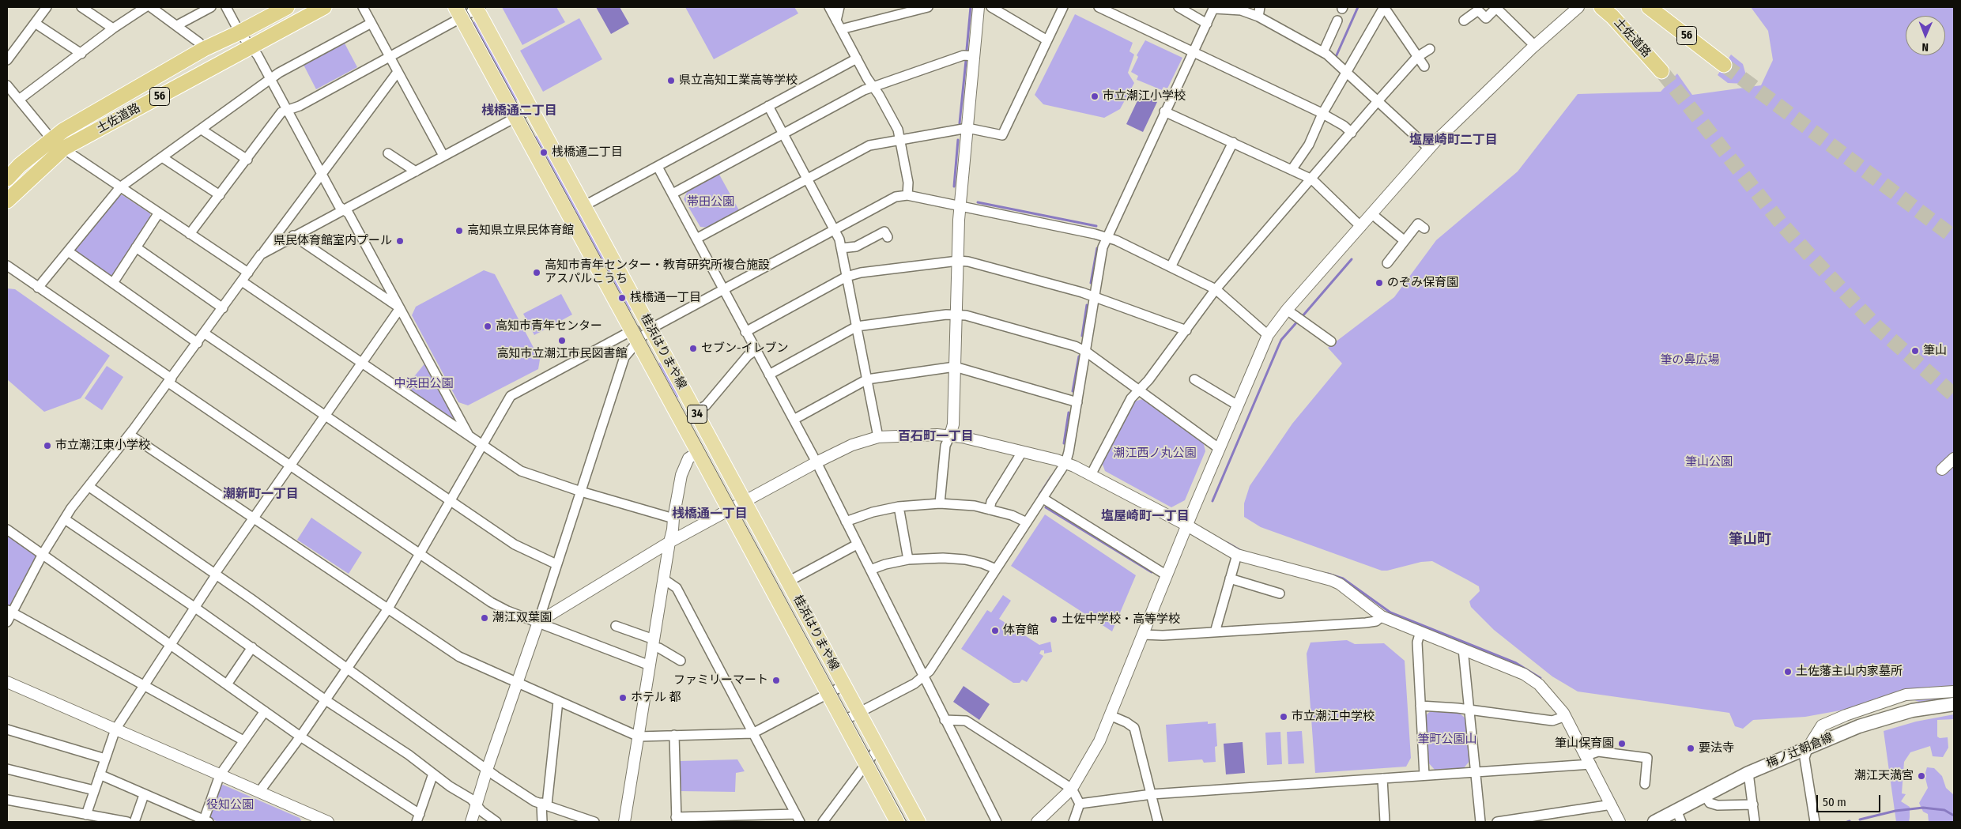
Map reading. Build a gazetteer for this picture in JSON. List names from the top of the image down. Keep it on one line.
{"streets":{"highway":["56","土佐道路"],"main road":["桂浜はりまや線","34","梅ノ辻朝倉線"]},"districts":["桟橋通二丁目","塩屋崎町二丁目","百石町一丁目","潮新町一丁目","桟橋通一丁目","塩屋崎町一丁目","筆山町"],"parks":["帯田公園","筆の鼻広場","中浜田公園","潮江西ノ丸公園","筆山公園","筆町公園山","役知公園"],"places":["県立高知工業高等学校","市立潮江小学校","桟橋通二丁目","高知県立県民体育館","県民体育館室内プール","高知市青年センター・教育研究所複合施設 アスパルこうち","のぞみ保育園","桟橋通一丁目","高知市青年センター","高知市立潮江市民図書館","セブン-イレブン","筆山","市立潮江東小学校","潮江双葉園","土佐中学校・高等学校","体育館","土佐藩主山内家墓所","ファミリーマート","ホテル 都","市立潮江中学校","筆山保育園","要法寺","潮江天満宮"],"scale_bar":"50 m","north":"bottom"}
